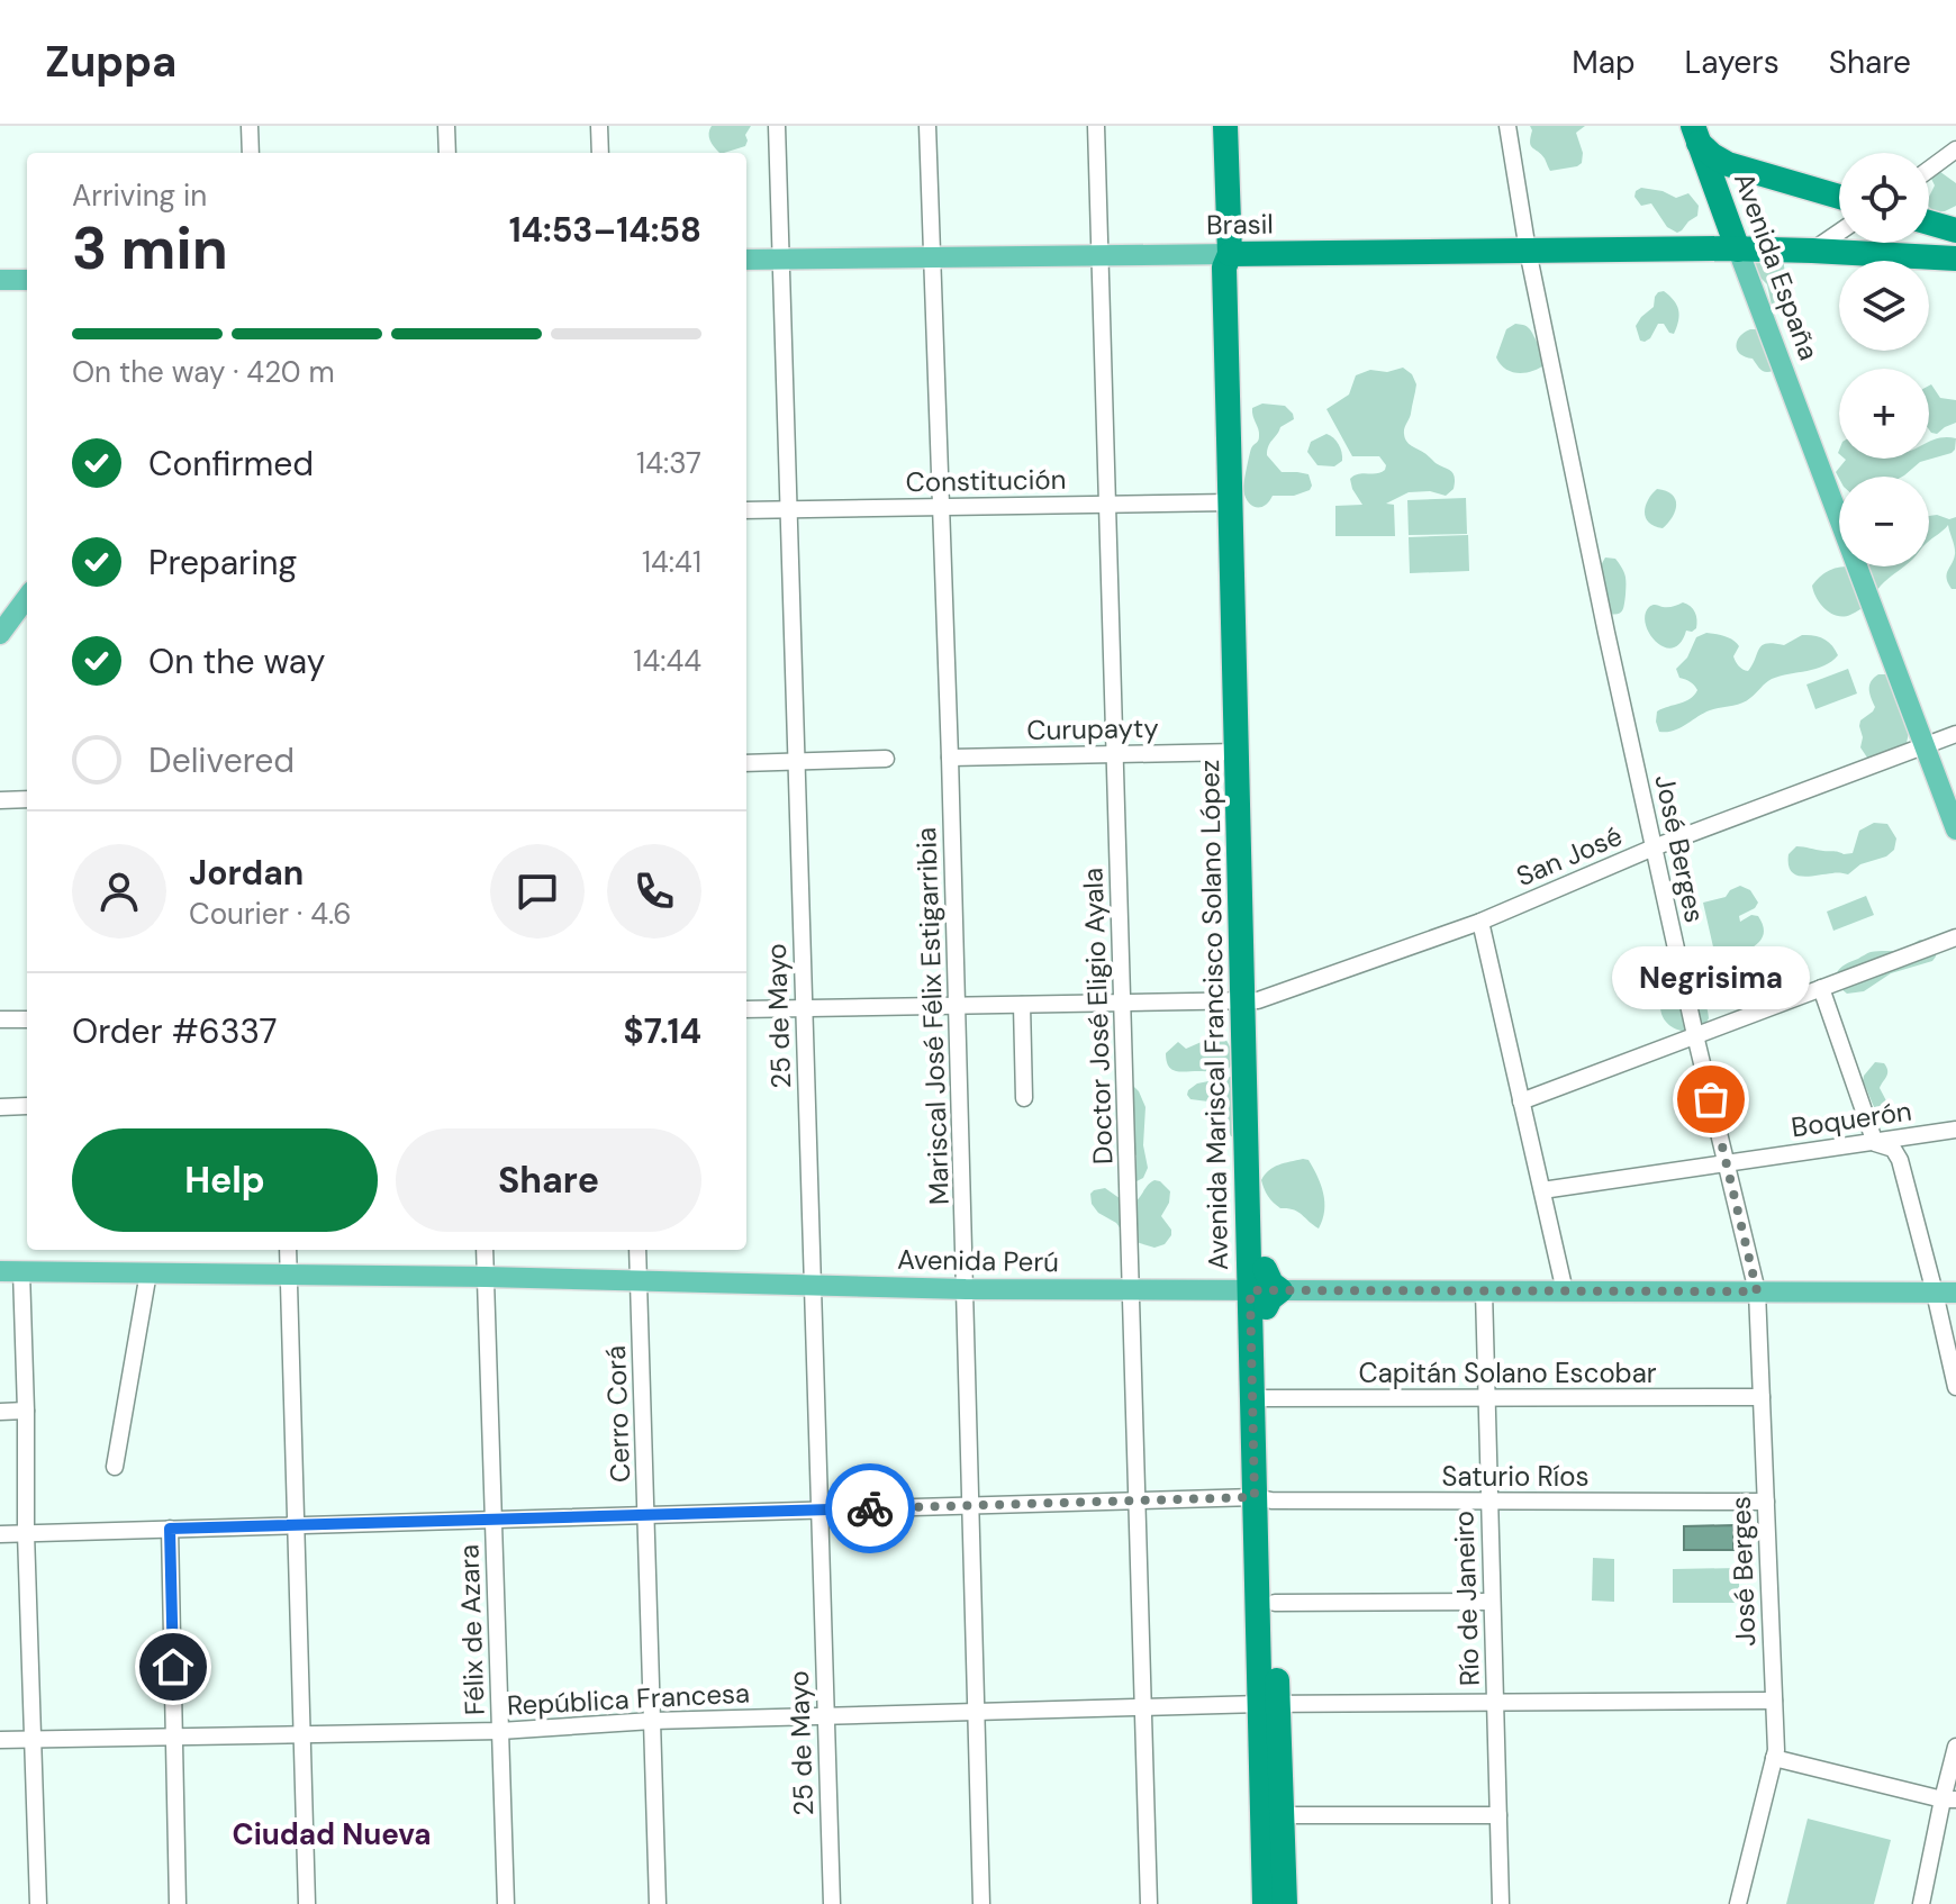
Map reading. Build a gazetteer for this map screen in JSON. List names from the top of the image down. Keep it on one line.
{"streets":{"highway":["Brasil","Avenida España","Avenida Mariscal Francisco Solano López"],"main road":["Avenida Perú"],"street":["Constitución","Curupayty","José Berges","San José","25 de Mayo","Mariscal José Félix Estigarribia","Doctor José Eligio Ayala","Boquerón","Capitán Solano Escobar","Cerro Corá","Saturio Ríos","Río de Janeiro","Félix de Azara","República Francesa"]},"crossings":[["Brasil","Avenida España"],["Brasil","José Berges"],["Brasil","Avenida Mariscal Francisco Solano López"],["Brasil","25 de Mayo"],["Brasil","Mariscal José Félix Estigarribia"],["Brasil","Doctor José Eligio Ayala"],["Avenida España","San José"],["Constitución","Avenida Mariscal Francisco Solano López"],["Constitución","25 de Mayo"],["Constitución","Mariscal José Félix Estigarribia"],["Constitución","Doctor José Eligio Ayala"],["Curupayty","Avenida Mariscal Francisco Solano López"],["Curupayty","Mariscal José Félix Estigarribia"],["Curupayty","Doctor José Eligio Ayala"],["José Berges","San José"],["José Berges","Boquerón"],["José Berges","Avenida Perú"],["José Berges","Capitán Solano Escobar"],["José Berges","Saturio Ríos"],["José Berges","República Francesa"],["San José","Avenida Mariscal Francisco Solano López"],["San José","25 de Mayo"],["San José","Mariscal José Félix Estigarribia"],["San José","Doctor José Eligio Ayala"],["Avenida Mariscal Francisco Solano López","Avenida Perú"],["25 de Mayo","Avenida Perú"],["25 de Mayo","Saturio Ríos"],["25 de Mayo","República Francesa"],["Mariscal José Félix Estigarribia","Avenida Perú"],["Mariscal José Félix Estigarribia","Saturio Ríos"],["Mariscal José Félix Estigarribia","República Francesa"],["Doctor José Eligio Ayala","Avenida Perú"],["Doctor José Eligio Ayala","Saturio Ríos"],["Doctor José Eligio Ayala","República Francesa"],["Avenida Perú","Cerro Corá"],["Avenida Perú","Río de Janeiro"],["Avenida Perú","Félix de Azara"],["Capitán Solano Escobar","Río de Janeiro"],["Cerro Corá","Saturio Ríos"],["Cerro Corá","República Francesa"],["Saturio Ríos","Río de Janeiro"],["Saturio Ríos","Félix de Azara"],["Río de Janeiro","República Francesa"],["Félix de Azara","República Francesa"]],"districts":["Ciudad Nueva"],"places":["Negrisima"],"page":{"header":"Zuppa","nav":["Map","Layers","Share"],"map_buttons":["+","−"],"heading":["3 min","Arriving in","14:53–14:58"],"panel":["Jordan","Courier · 4.6","Order #6337","$7.14"],"bar":"On the way · 420 m","list":[["Confirmed","14:37"],["Preparing","14:41"],["On the way","14:44"],"Delivered"],"bubble":"Negrisima","buttons":["Help","Share"]}}
